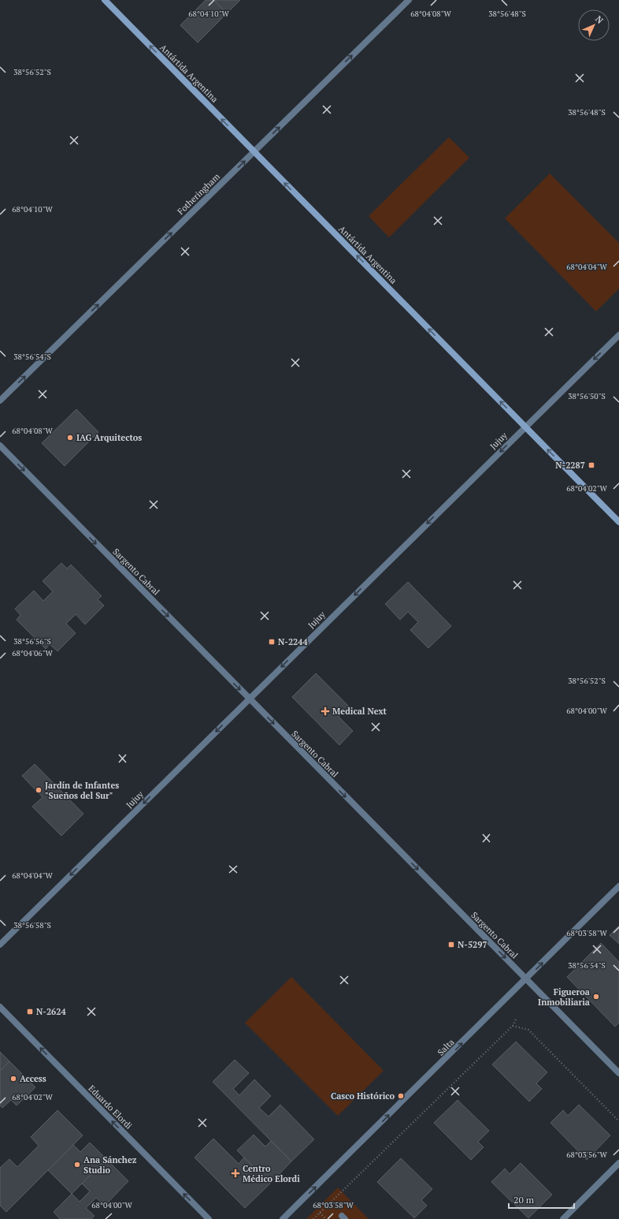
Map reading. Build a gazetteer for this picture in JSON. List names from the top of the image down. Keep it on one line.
{"streets":{"main road":["Antártida Argentina"],"street":["Fotheringham","Jujuy","Sargento Cabral","Salta","Eduardo Elordi"]},"crossings":[["Antártida Argentina","Fotheringham"],["Antártida Argentina","Jujuy"],["Jujuy","Sargento Cabral"],["Sargento Cabral","Salta"]],"one_way":["Antártida Argentina","Fotheringham","Jujuy","Sargento Cabral","Salta","Eduardo Elordi"],"places":{"other":["IAG Arquitectos","Jardín de Infantes \"Sueños del Sur\"","Figueroa Inmobiliaria","Access","Casco Histórico","Ana Sánchez Studio"],"transit":["N-2287","N-2244","N-5297","N-2624"],"health":["Medical Next","Centro Médico Elordi"]},"scale_bar":"20 m","north":"top right","coordinates":["68°04'10\"W","68°04'08\"W","38°56'48\"S","38°56'52\"S","68°04'04\"W","38°56'54\"S","38°56'50\"S","68°04'02\"W","38°56'56\"S","68°04'06\"W","68°04'00\"W","38°56'58\"S","68°03'58\"W","68°03'56\"W"]}
